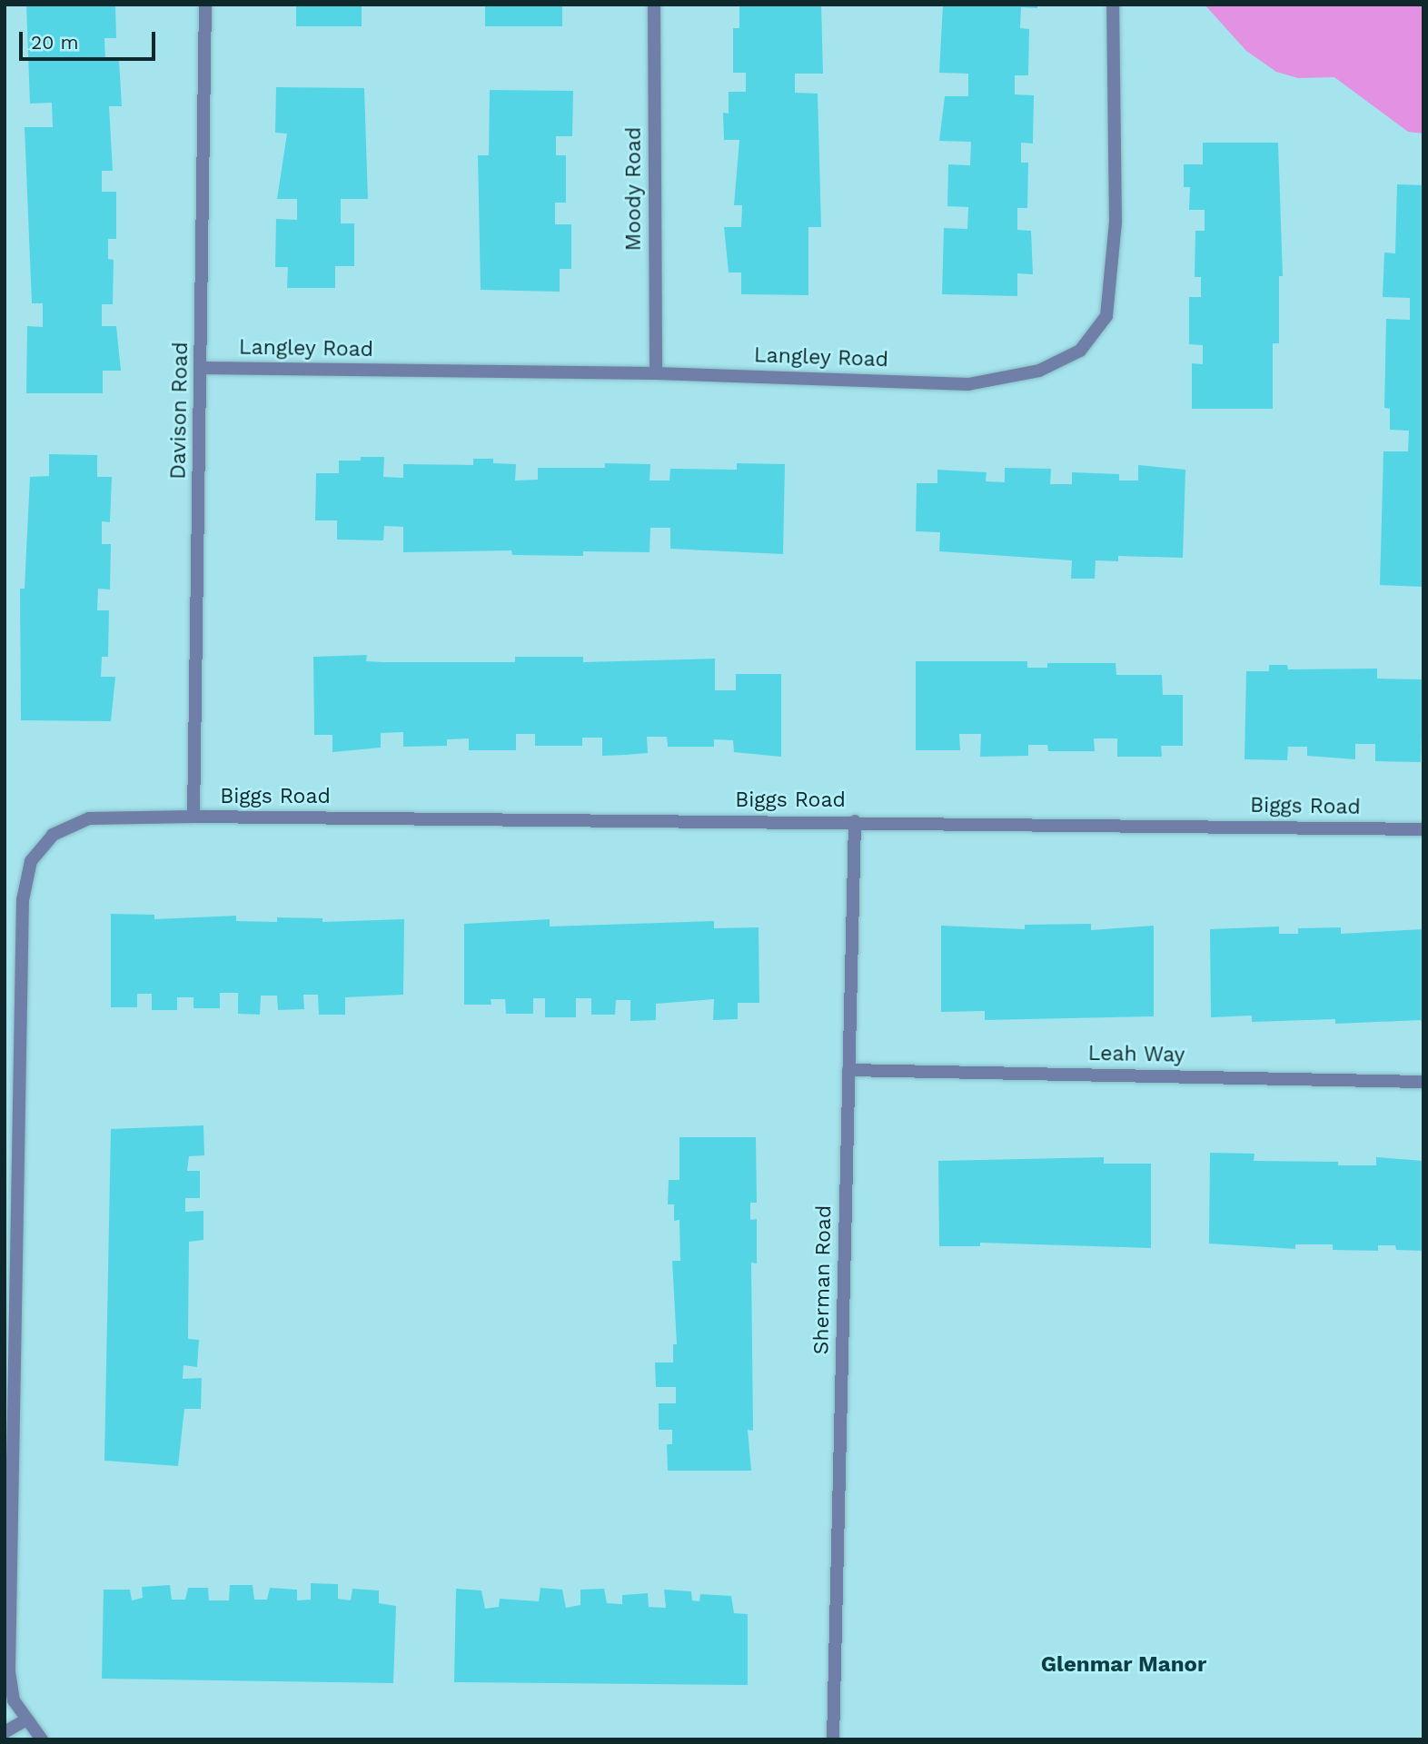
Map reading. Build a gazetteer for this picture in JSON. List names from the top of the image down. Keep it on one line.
{"streets":{"street":["Moody Road","Langley Road","Davison Road","Biggs Road","Leah Way","Sherman Road"]},"crossings":[["Moody Road","Langley Road"],["Langley Road","Davison Road"],["Davison Road","Biggs Road"],["Biggs Road","Sherman Road"],["Leah Way","Sherman Road"]],"districts":["Glenmar Manor"],"scale_bar":"20 m"}
